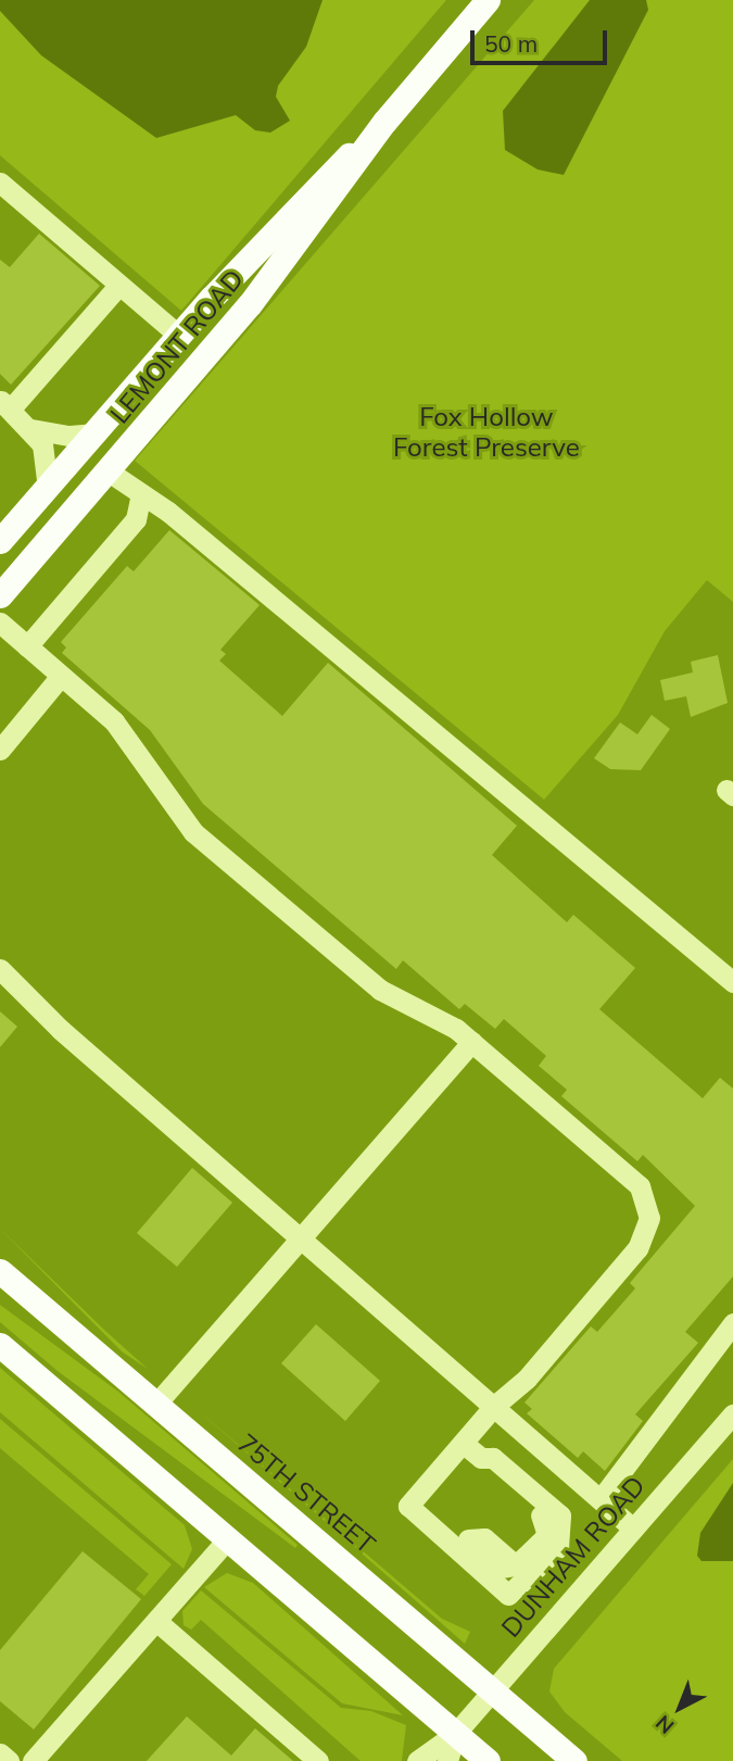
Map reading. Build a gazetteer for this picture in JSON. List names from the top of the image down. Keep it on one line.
{"streets":{"main road":["LEMONT ROAD","75TH STREET"],"street":["DUNHAM ROAD"]},"crossings":[["75TH STREET","DUNHAM ROAD"]],"parks":["Fox Hollow Forest Preserve"],"scale_bar":"50 m","north":"bottom left"}
